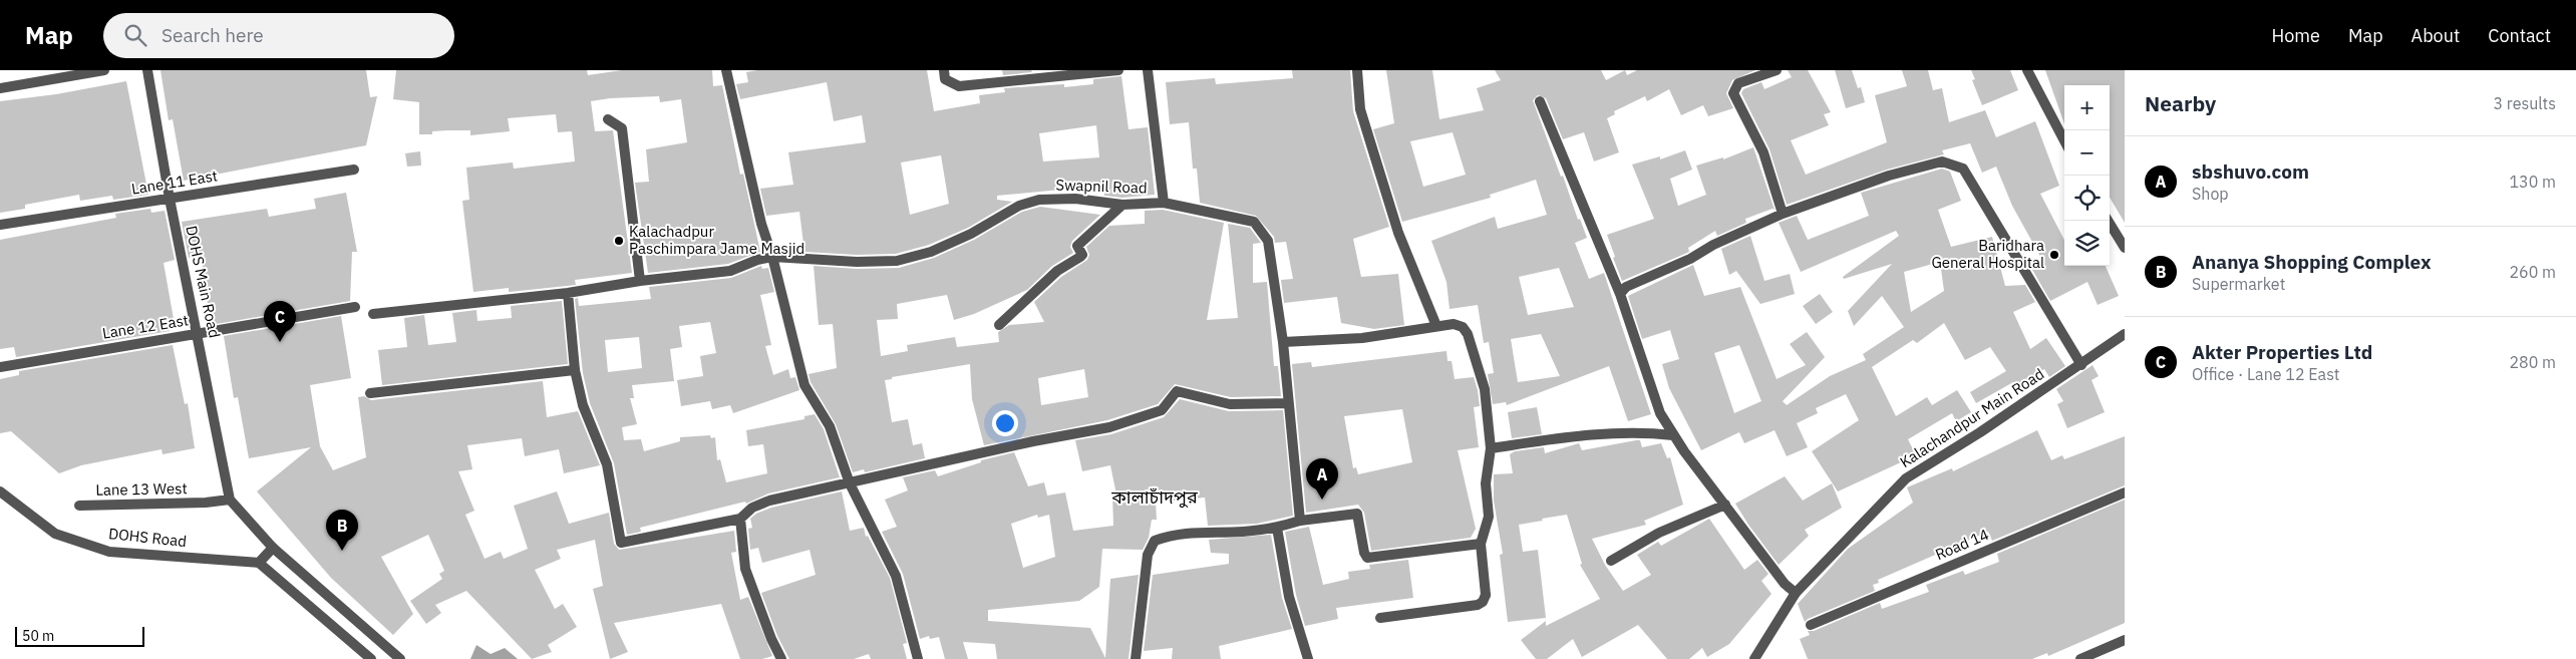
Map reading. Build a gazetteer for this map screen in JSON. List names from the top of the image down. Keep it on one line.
{"streets":{"street":["Lane 11 East","Swapnil Road","DOHS Main Road","Lane 12 East","Kalachandpur Main Road","Lane 13 West","DOHS Road","Road 14"]},"crossings":[["Lane 11 East","DOHS Main Road"],["DOHS Main Road","Lane 12 East"],["DOHS Main Road","Lane 13 West"]],"districts":["কালাচাঁদপুর"],"places":["Kalachadpur Paschimpara Jame Masjid","Baridhara General Hospital"],"scale_bar":"50 m","page":{"header":"Map","search":"Search here","nav":["Home","Map","About","Contact"],"heading":["Nearby","3 results"],"map_buttons":["+","−"],"list":[{"mark":"A","name":"sbshuvo.com","note":"Shop","value":"130 m"},{"mark":"B","name":"Ananya Shopping Complex","note":"Supermarket","value":"260 m"},{"mark":"C","name":"Akter Properties Ltd","note":"Office · Lane 12 East","value":"280 m"}],"pins":["C","A","B"],"scale":"50 m"}}
